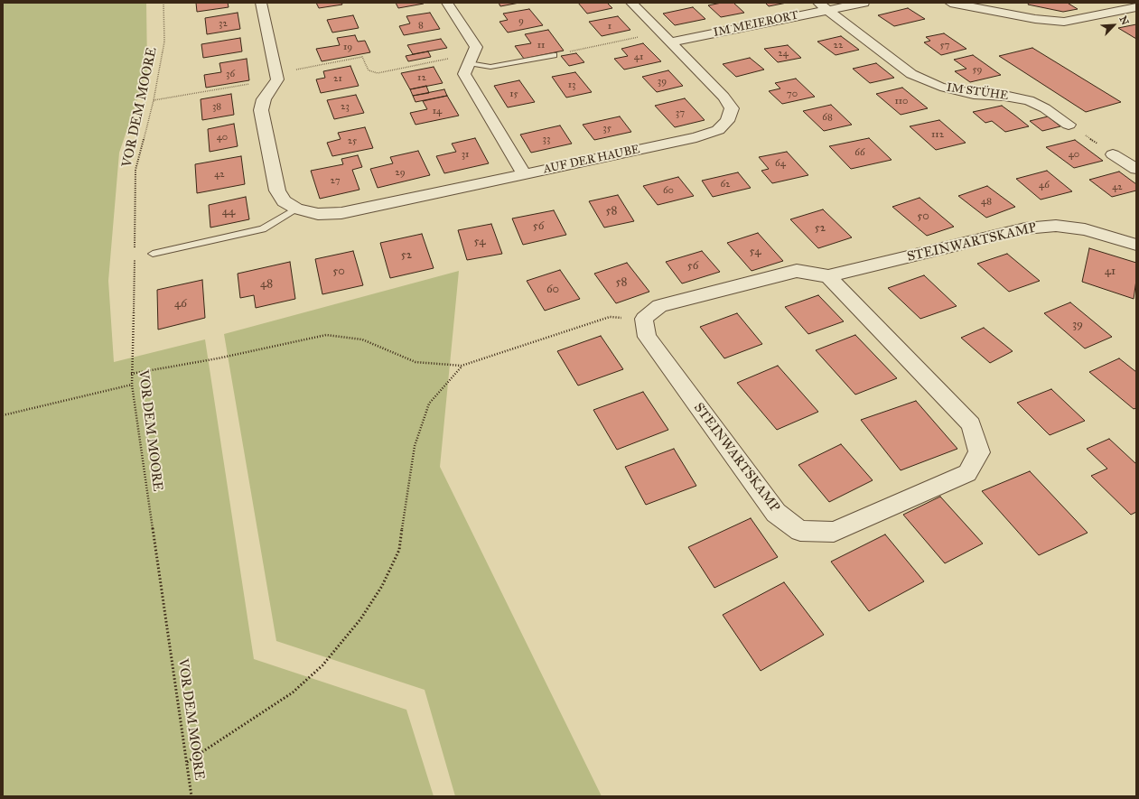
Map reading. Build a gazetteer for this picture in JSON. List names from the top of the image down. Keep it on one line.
{"streets":{"street":["IM MEIERORT","IM STÜHE","AUF DER HAUBE","STEINWARTSKAMP"],"path":["VOR DEM MOORE"]},"crossings":[["IM MEIERORT","IM STÜHE"],["IM MEIERORT","AUF DER HAUBE"]],"house_numbers":["9","32","8","1","11","22","57","19","24","41","59","36","12","21","39","13","15","70","110","38","23","14","37","68","35","112","40","33","25","66","31","40","64","29","42","27","62","46","42","60","48","58","44","50","56","52","54","54","52","56","50","41","58","48","60","46","39"],"north":"top right"}
